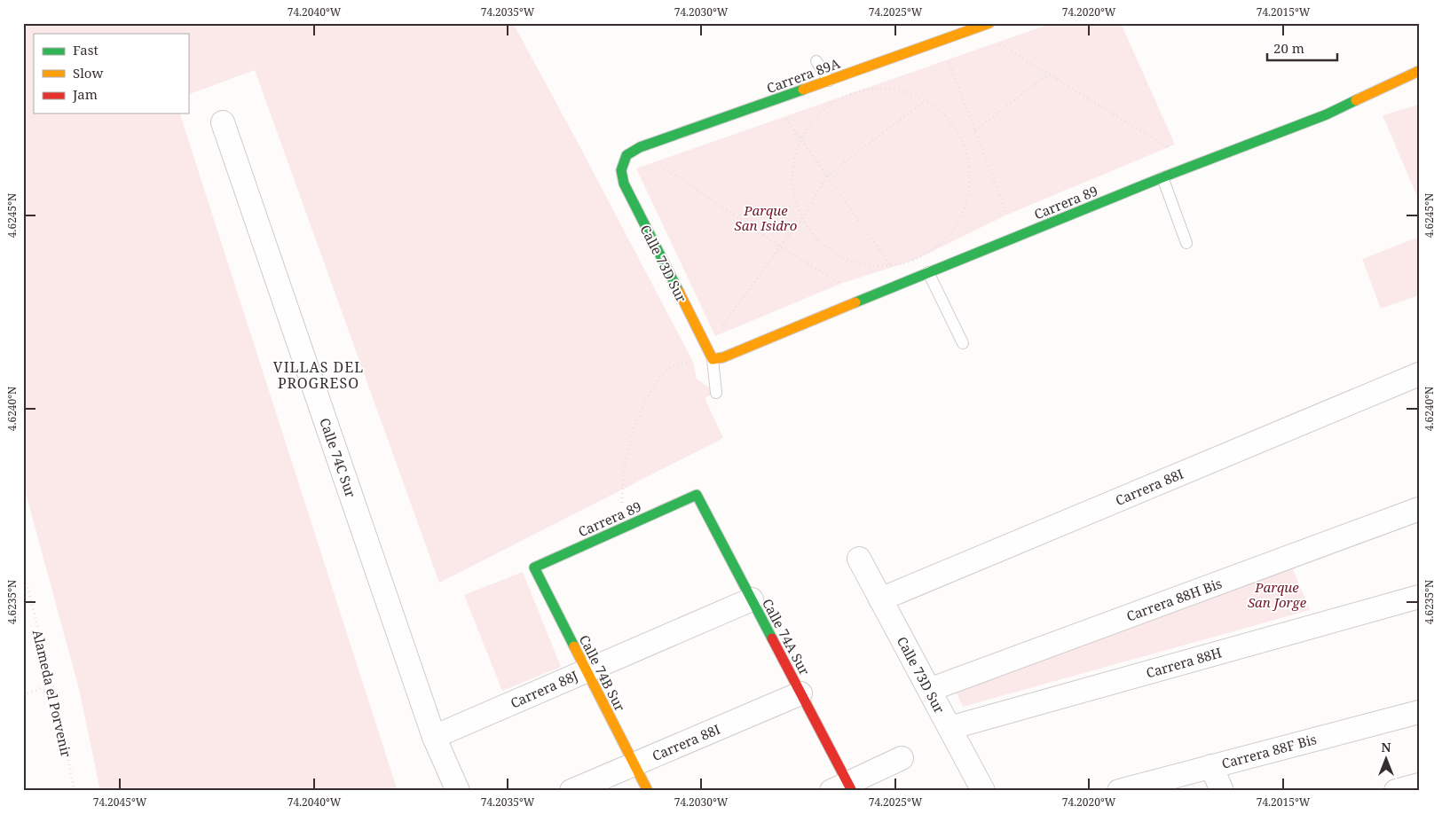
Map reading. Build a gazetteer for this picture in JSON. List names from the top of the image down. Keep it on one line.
{"streets":{"street":["Carrera 89A","Carrera 89","Calle 73D Sur","Calle 74C Sur","Carrera 88I","Carrera 88H Bis","Calle 74A Sur","Carrera 88H","Calle 74B Sur","Carrera 88J","Carrera 88F Bis"],"path":["Alameda el Porvenir"]},"crossings":[["Carrera 89A","Calle 73D Sur"],["Carrera 89","Calle 73D Sur"],["Carrera 89","Calle 74A Sur"],["Carrera 89","Calle 74B Sur"],["Calle 73D Sur","Carrera 88I"],["Calle 73D Sur","Carrera 88H Bis"],["Calle 73D Sur","Carrera 88H"],["Calle 74C Sur","Carrera 88J"],["Carrera 88I","Calle 74A Sur"],["Carrera 88I","Calle 74B Sur"],["Calle 74A Sur","Carrera 88J"],["Calle 74B Sur","Carrera 88J"]],"districts":["VILLAS DEL PROGRESO"],"parks":["Parque San Isidro","Parque San Jorge"],"legend":["Fast","Slow","Jam"],"scale_bar":"20 m","north":"top","coordinates":["74.2040°W","74.2035°W","74.2030°W","74.2025°W","74.2020°W","74.2015°W","4.6245°N","4.6240°N","4.6235°N","74.2045°W"]}
